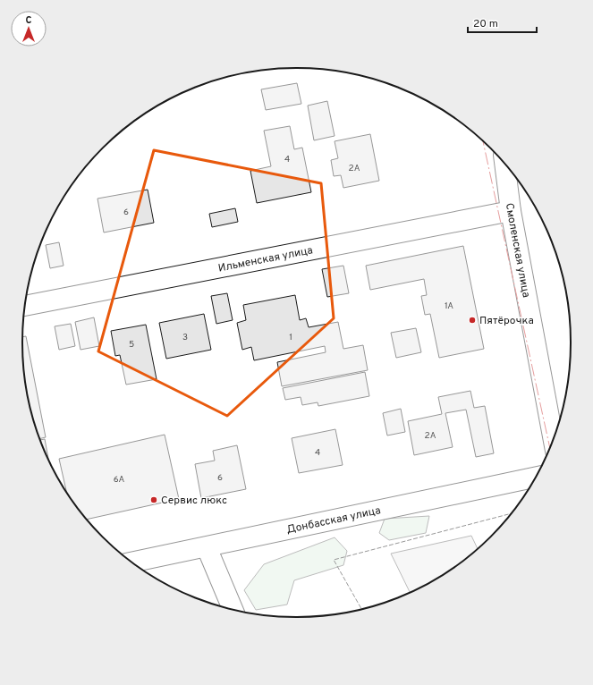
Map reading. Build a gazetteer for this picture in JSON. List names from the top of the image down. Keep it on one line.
{"streets":{"street":["Смоленская улица","Ильменская улица","Донбасская улица"]},"crossings":[["Смоленская улица","Ильменская улица"]],"places":["Пятёрочка","Сервис люкс"],"house_numbers":["4","2А","6","1А","3","1","5","2А","4","6","6А"],"scale_bar":"20 m","north":"top"}
